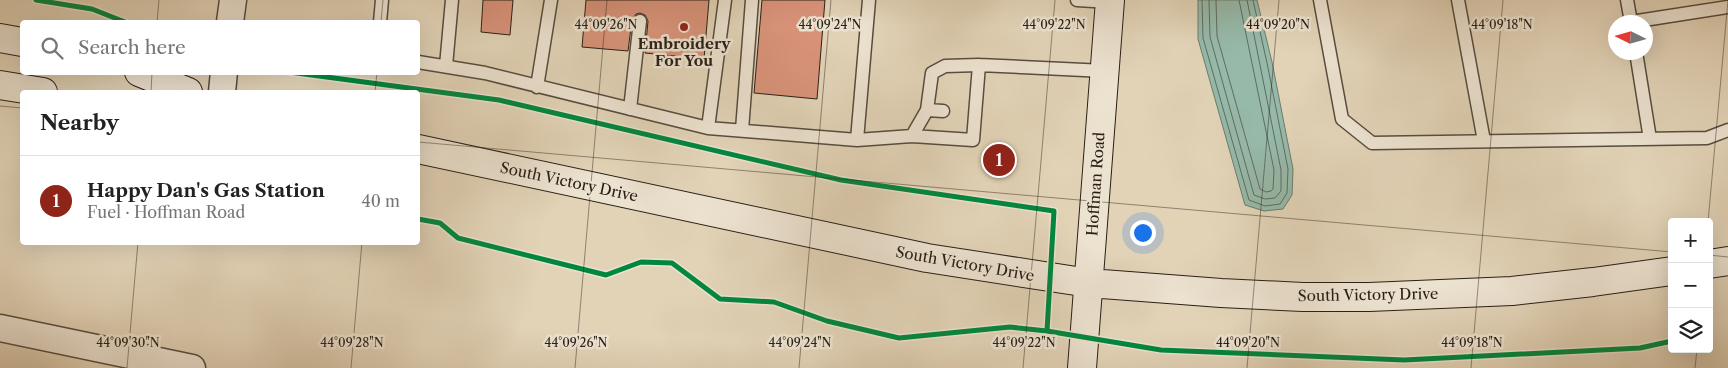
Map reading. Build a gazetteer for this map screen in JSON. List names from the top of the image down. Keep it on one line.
{"streets":{"main road":["South Victory Drive","Hoffman Road"]},"crossings":[["South Victory Drive","Hoffman Road"]],"places":["Embroidery For You"],"north":"left","page":{"search":"Search here","heading":"Nearby","pins":"1","list":[{"mark":"1","name":"Happy Dan's Gas Station","note":"Fuel · Hoffman Road","value":"40 m"}],"map_buttons":["+","−"]},"coordinates":["44°09'26\"N","44°09'24\"N","44°09'22\"N","44°09'20\"N","44°09'18\"N","44°09'30\"N","44°09'28\"N"]}
